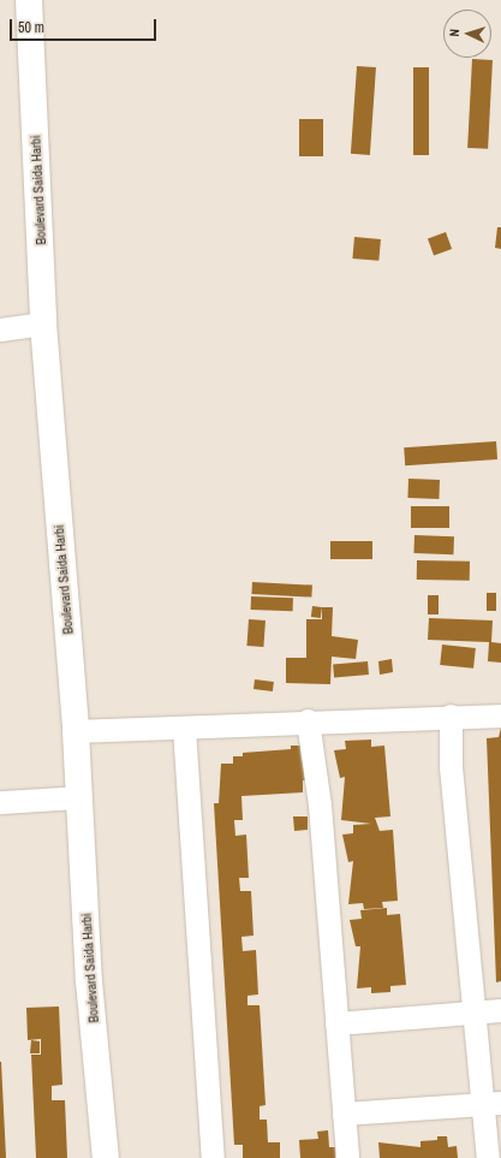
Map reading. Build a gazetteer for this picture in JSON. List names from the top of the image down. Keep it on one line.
{"streets":{"street":["Boulevard Saida Harbi"]},"scale_bar":"50 m","north":"left"}
